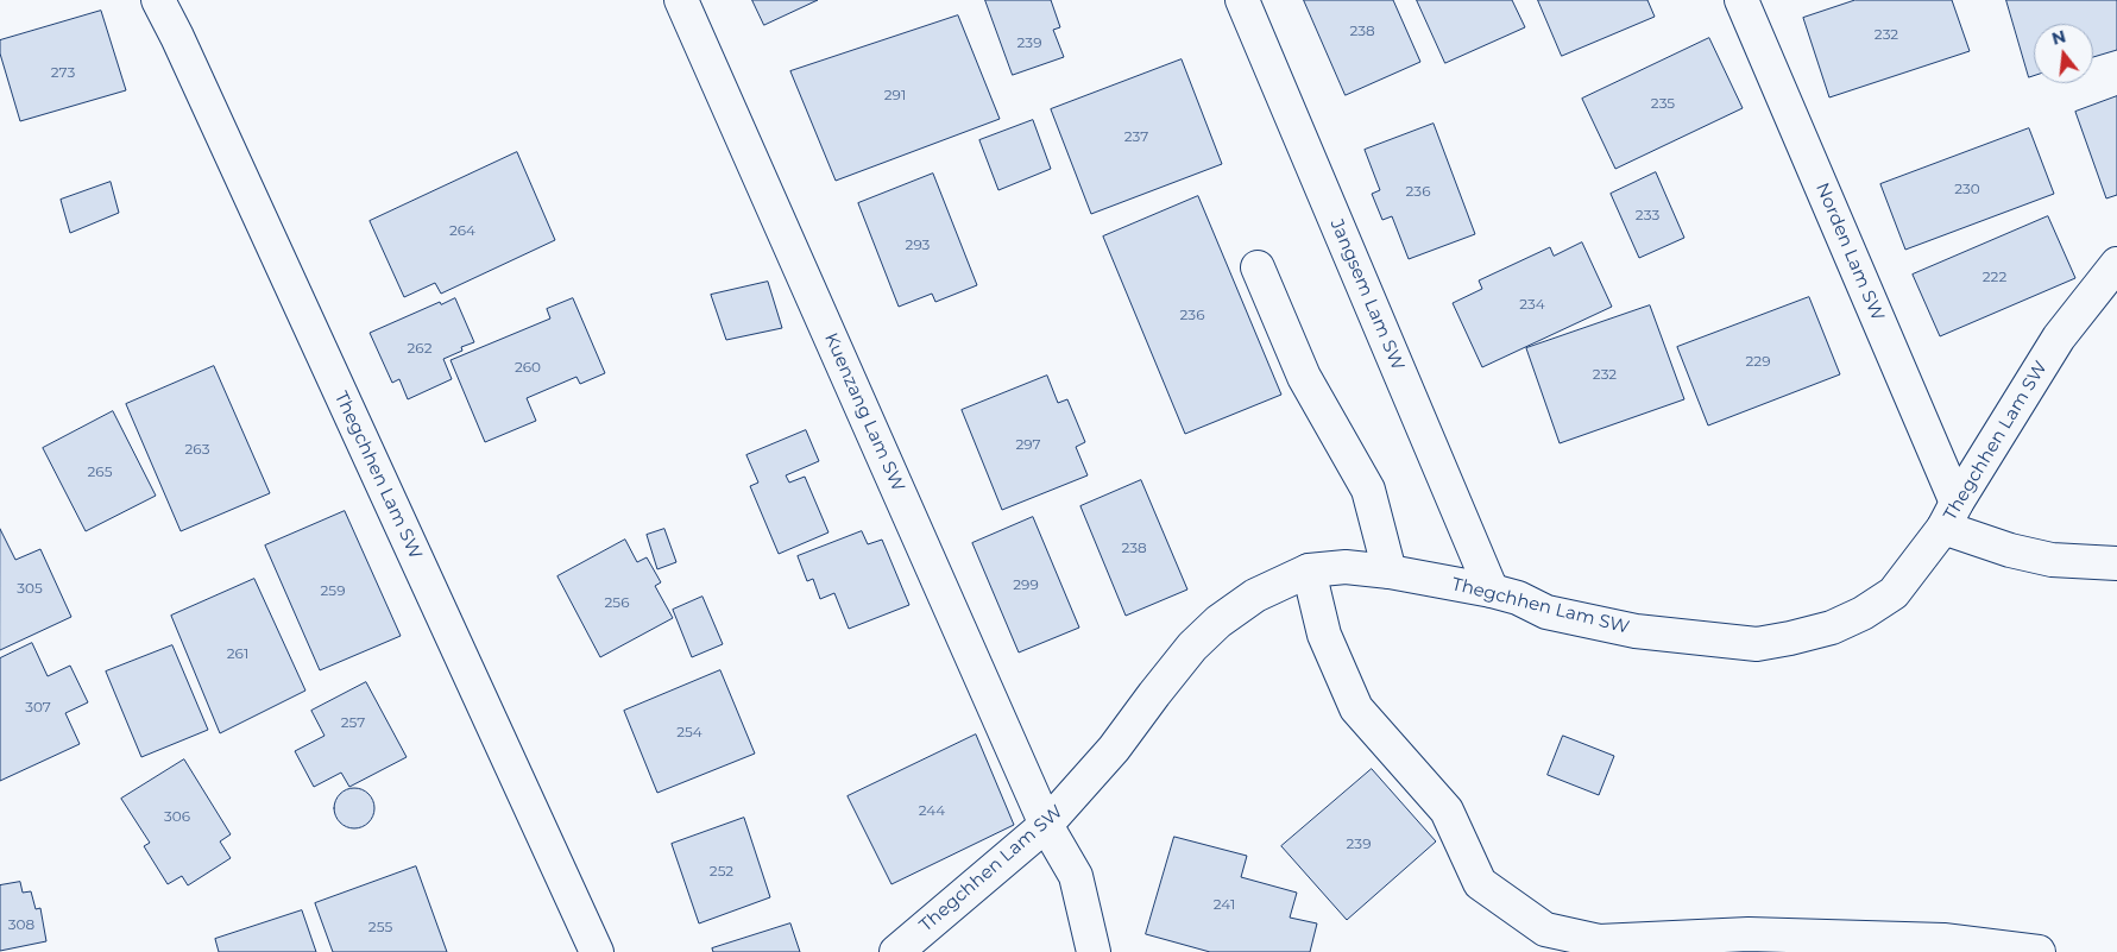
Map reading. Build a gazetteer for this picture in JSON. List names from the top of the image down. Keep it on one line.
{"streets":{"street":["Norden Lam SW","Jangsem Lam SW","Kuenzang Lam SW","Thegchhen Lam SW"]},"crossings":[["Norden Lam SW","Thegchhen Lam SW"],["Jangsem Lam SW","Thegchhen Lam SW"],["Kuenzang Lam SW","Thegchhen Lam SW"]],"house_numbers":["238","232","239","273","291","235","237","230","236","233","264","293","222","234","236","262","229","260","232","297","263","265","238","299","305","259","256","261","307","257","254","244","306","239","252","241","308","255"],"north":"top"}
